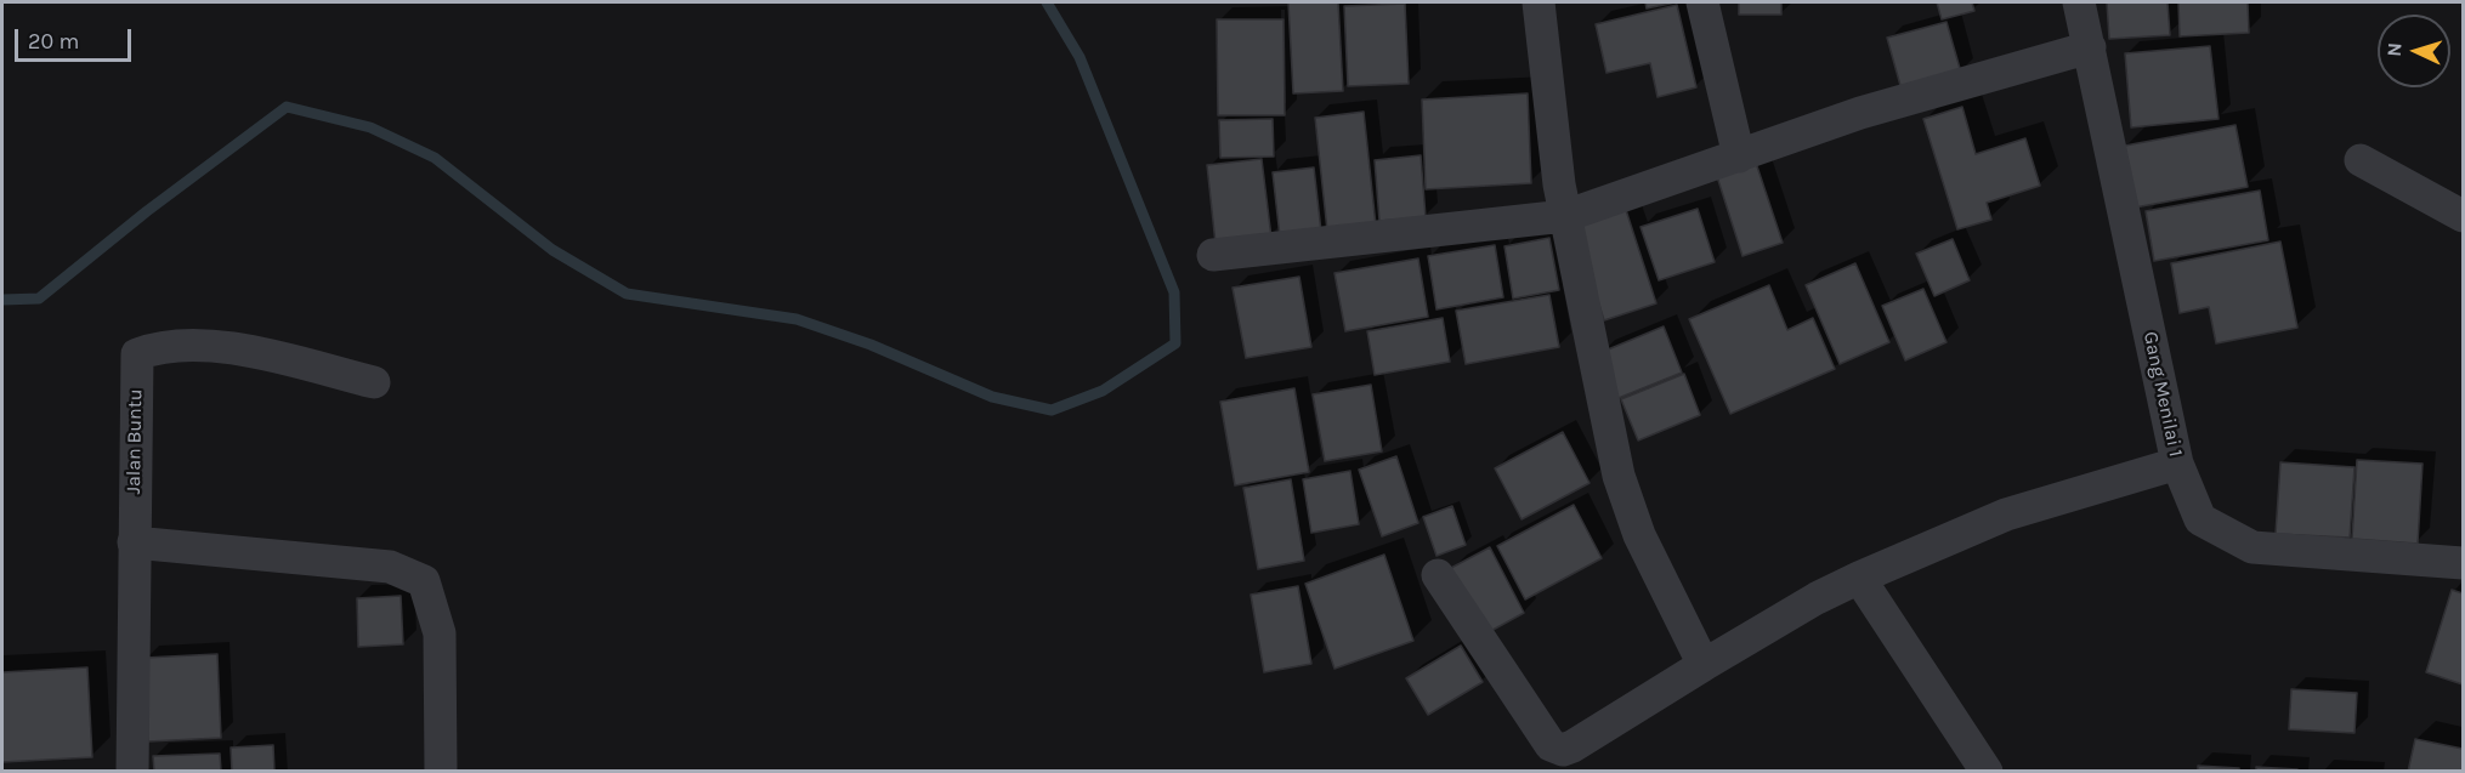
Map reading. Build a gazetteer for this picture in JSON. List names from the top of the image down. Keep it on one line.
{"streets":{"street":["Gang Menilai 1","Jalan Buntu"]},"scale_bar":"20 m","north":"left"}
